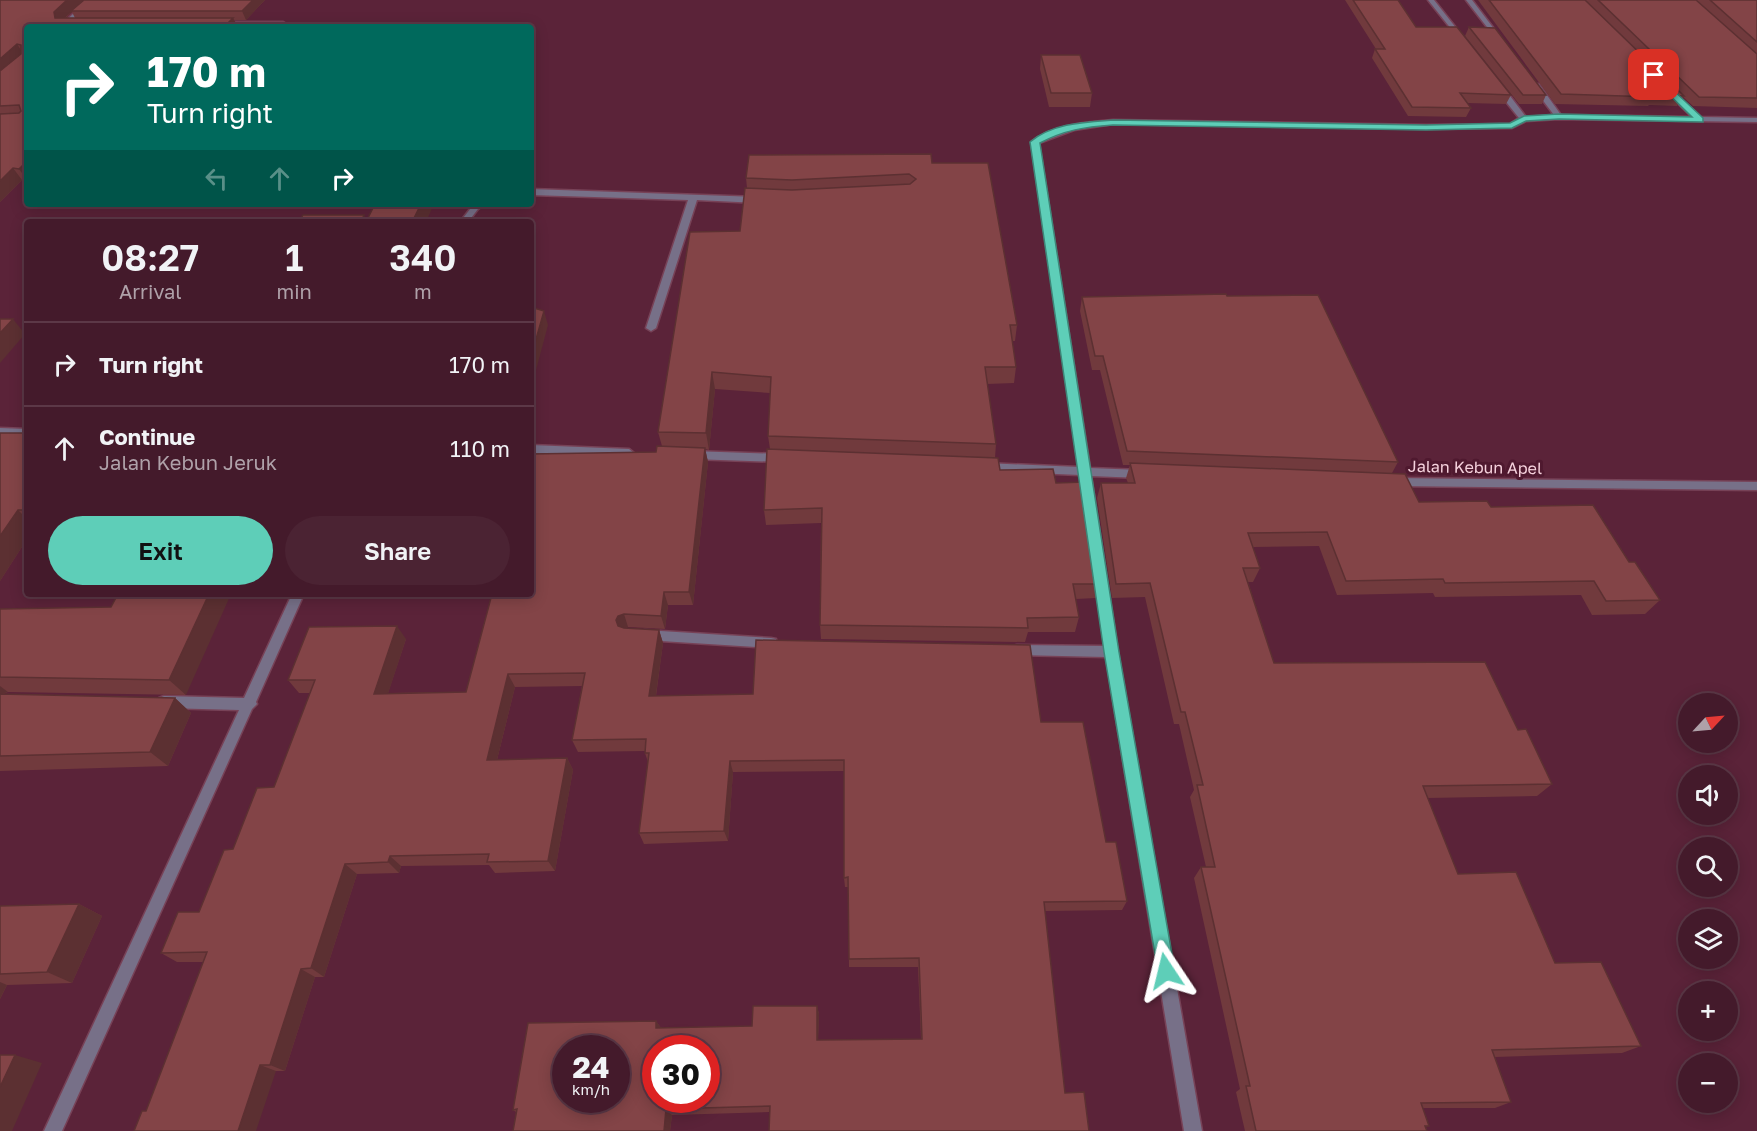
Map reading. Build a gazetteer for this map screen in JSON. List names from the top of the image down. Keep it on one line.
{"streets":{"street":["Jalan Kebun Apel"]},"north":"top right","page":{"turn":["170 m","Turn right"],"eta":["08:27","Arrival","1","min","340","m"],"list":[{"name":"Turn right","value":"170 m"},{"name":"Continue","note":"Jalan Kebun Jeruk","value":"110 m"}],"buttons":["Exit","Share"],"map_buttons":["+","−"],"speed":"24 km/h","limit":"30"}}
